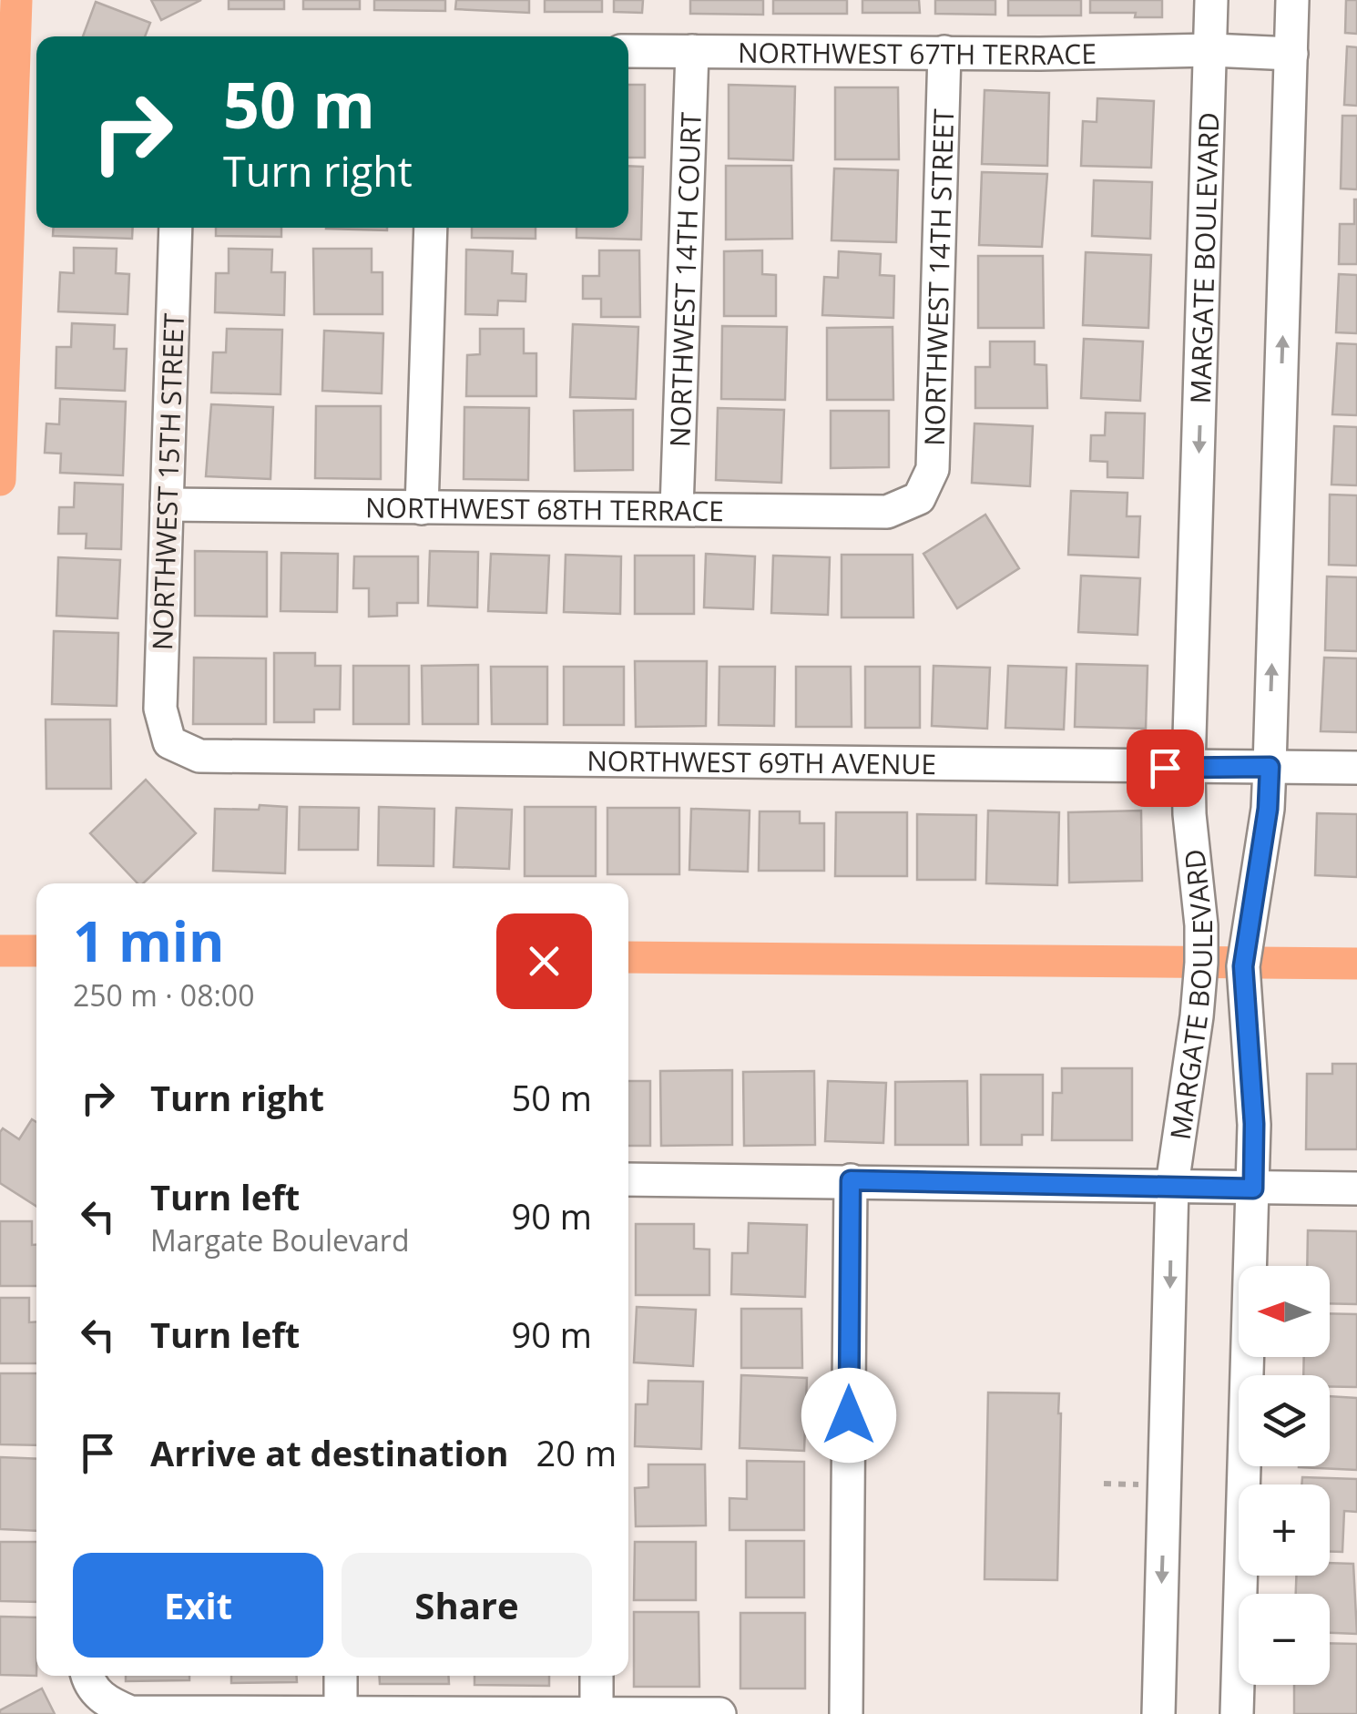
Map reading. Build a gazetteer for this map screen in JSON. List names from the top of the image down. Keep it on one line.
{"streets":{"street":["NORTHWEST 67TH TERRACE","MARGATE BOULEVARD","NORTHWEST 14TH STREET","NORTHWEST 14TH COURT","NORTHWEST 15TH STREET","NORTHWEST 68TH TERRACE","NORTHWEST 69TH AVENUE"]},"crossings":[["NORTHWEST 67TH TERRACE","MARGATE BOULEVARD"],["NORTHWEST 67TH TERRACE","NORTHWEST 14TH STREET"],["NORTHWEST 67TH TERRACE","NORTHWEST 14TH COURT"],["MARGATE BOULEVARD","NORTHWEST 69TH AVENUE"],["NORTHWEST 14TH STREET","NORTHWEST 68TH TERRACE"],["NORTHWEST 14TH COURT","NORTHWEST 68TH TERRACE"],["NORTHWEST 15TH STREET","NORTHWEST 68TH TERRACE"],["NORTHWEST 15TH STREET","NORTHWEST 69TH AVENUE"]],"north":"left","page":{"turn":["50 m","Turn right"],"heading":["1 min","250 m · 08:00"],"list":[{"name":"Turn right","value":"50 m"},{"name":"Turn left","note":"Margate Boulevard","value":"90 m"},{"name":"Turn left","value":"90 m"},{"name":"Arrive at destination","value":"20 m"}],"map_buttons":["+","−"],"buttons":["Exit","Share"]}}
